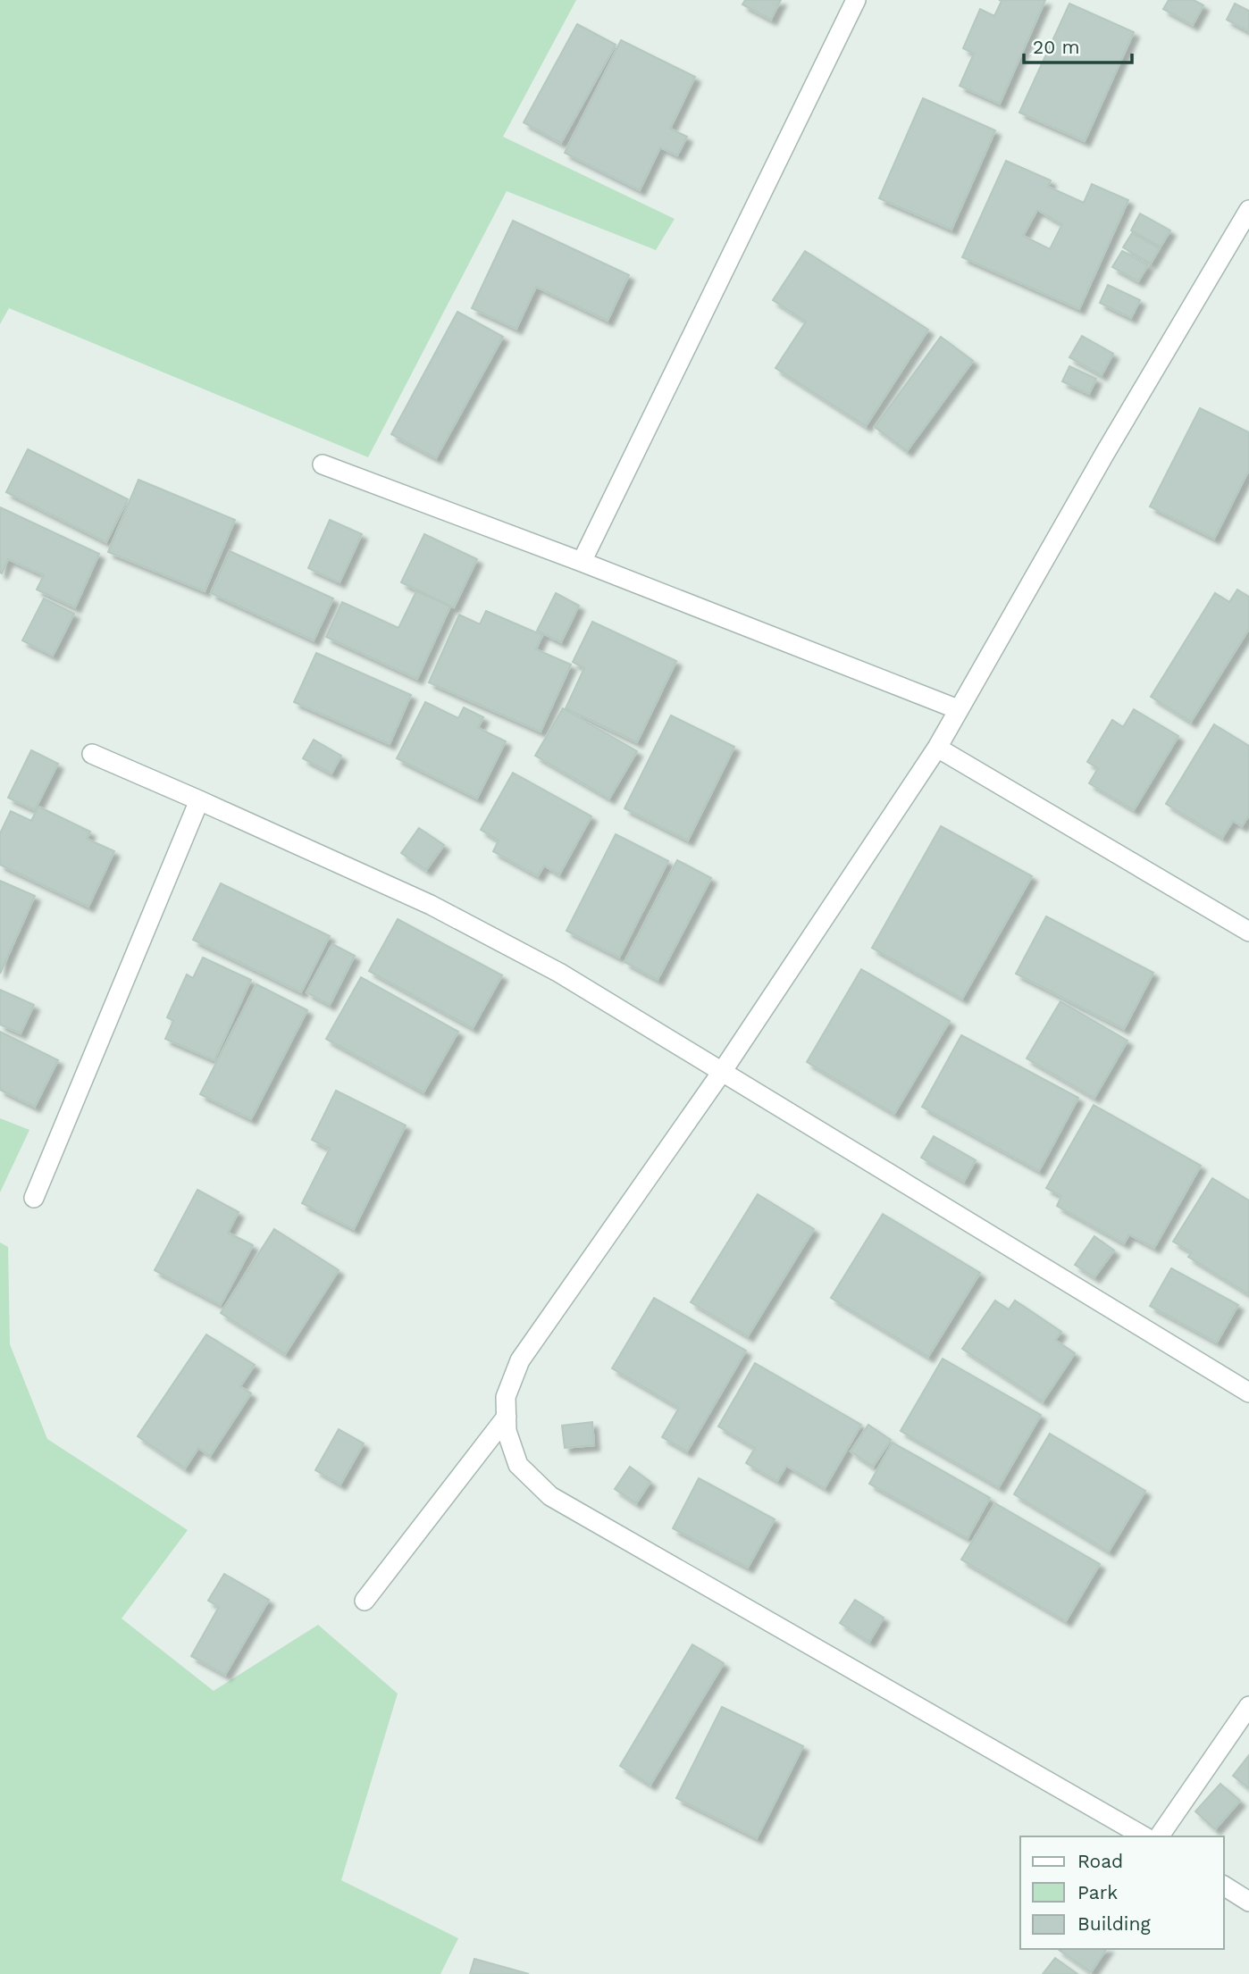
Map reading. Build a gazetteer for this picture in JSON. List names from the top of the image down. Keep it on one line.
{"legend":["Road","Park","Building"],"scale_bar":"20 m"}
